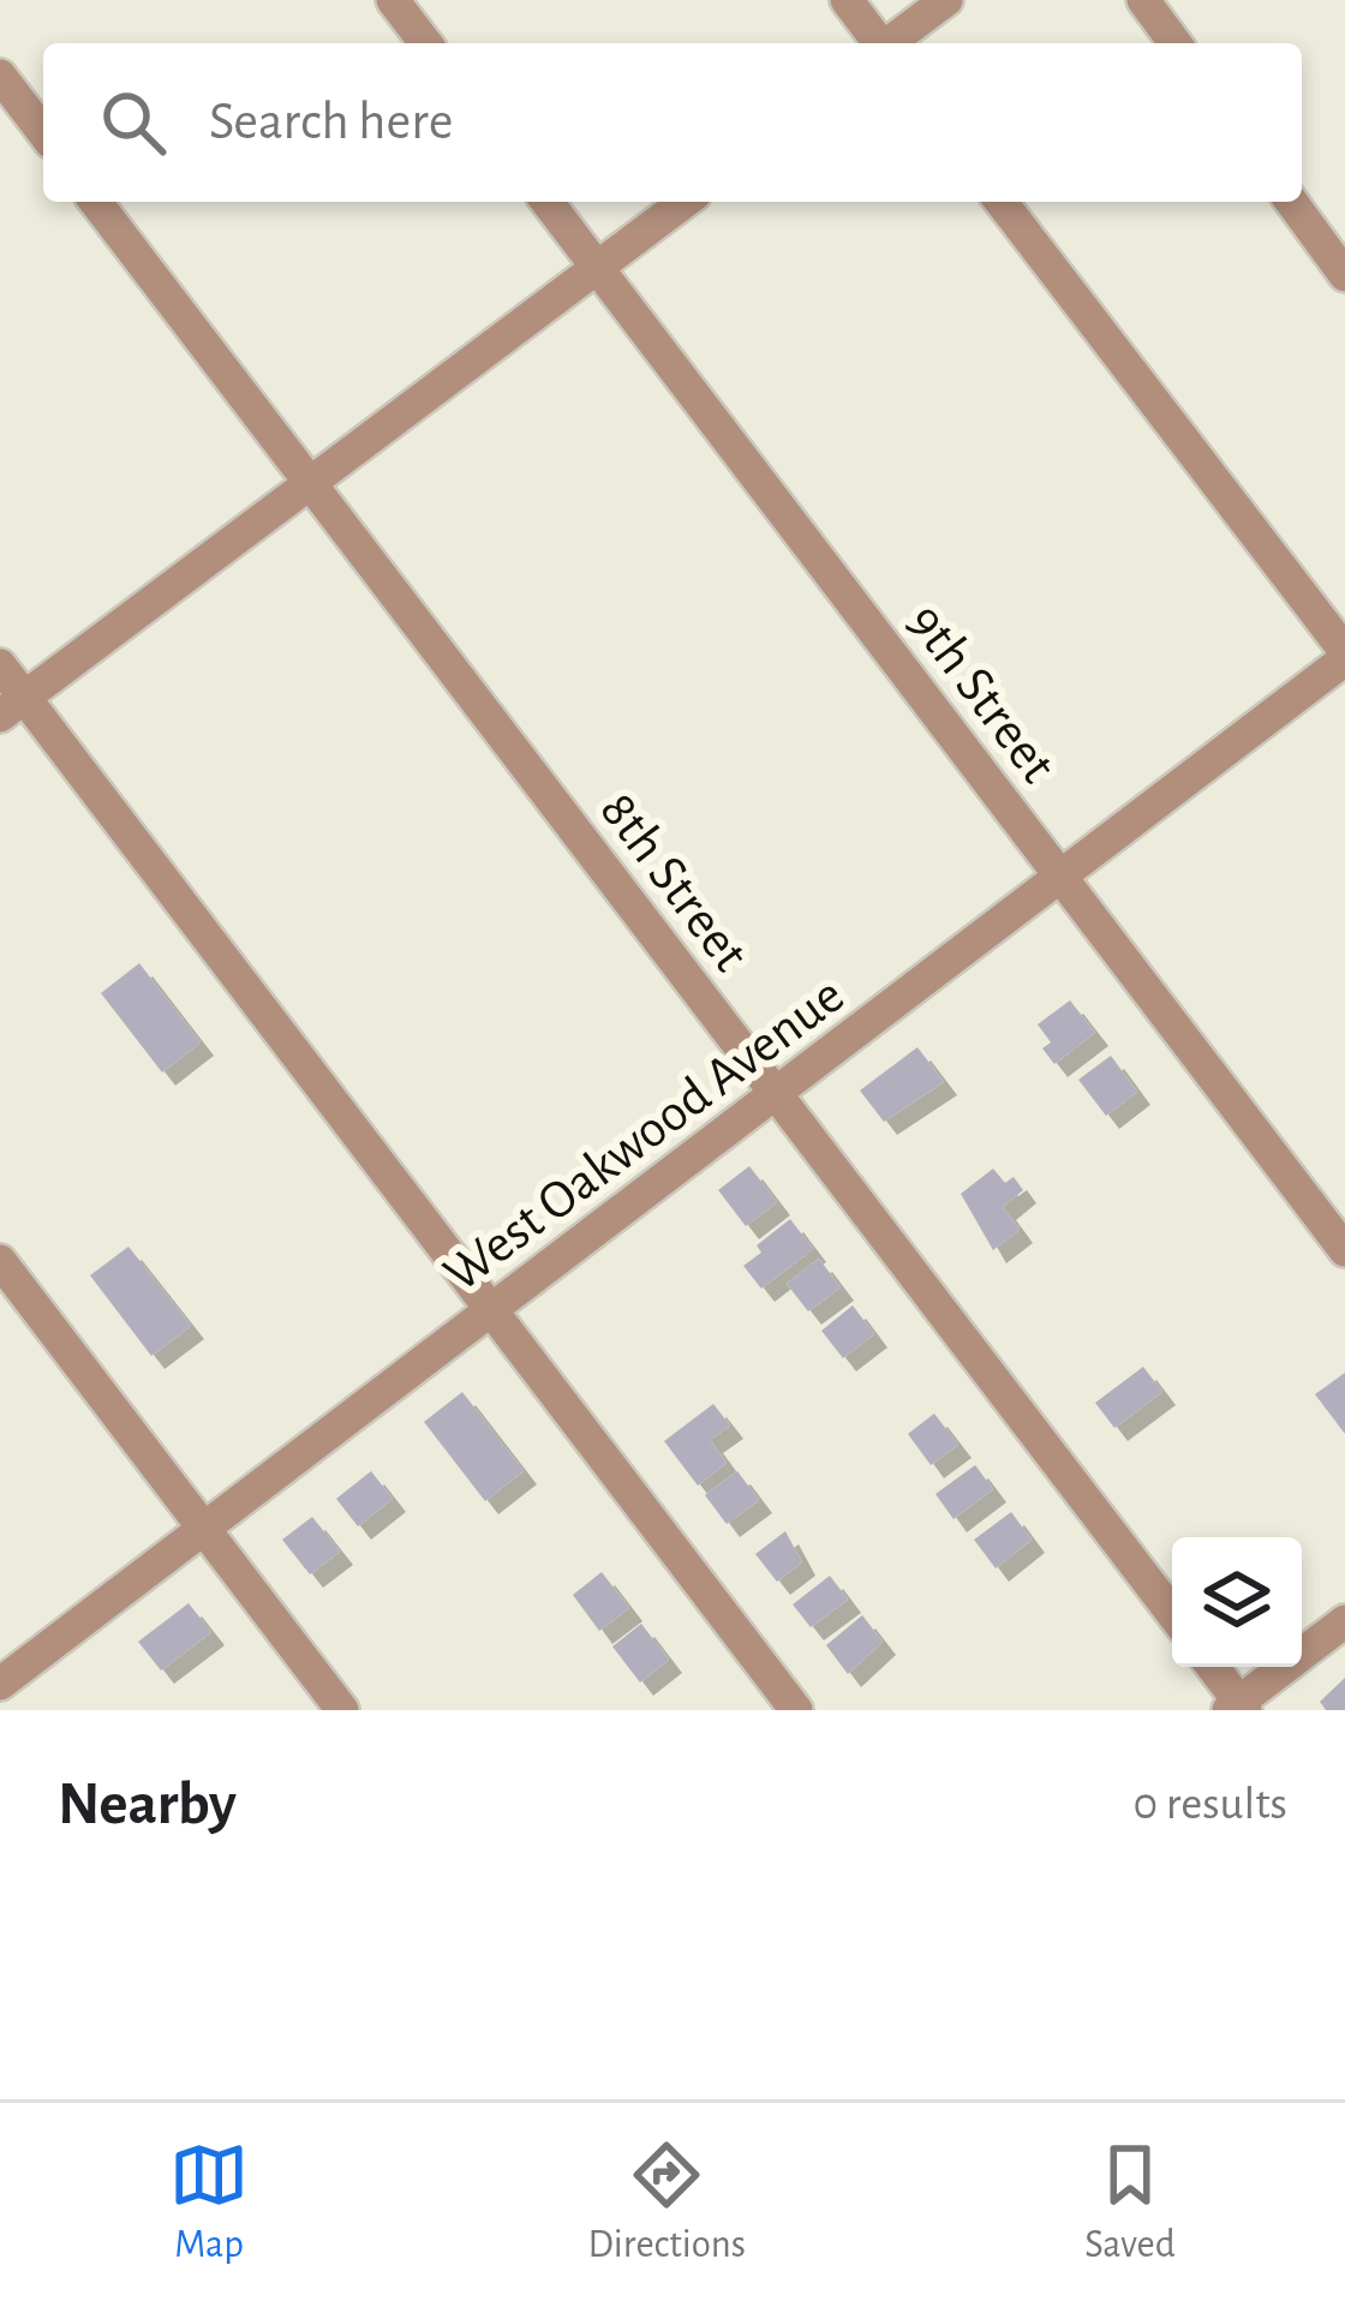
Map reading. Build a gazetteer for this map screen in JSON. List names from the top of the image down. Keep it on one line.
{"streets":{"street":["9th Street","8th Street","West Oakwood Avenue"]},"crossings":[["9th Street","West Oakwood Avenue"],["8th Street","West Oakwood Avenue"]],"page":{"search":"Search here","heading":["Nearby","0 results"],"nav":["Map","Directions","Saved"]}}
